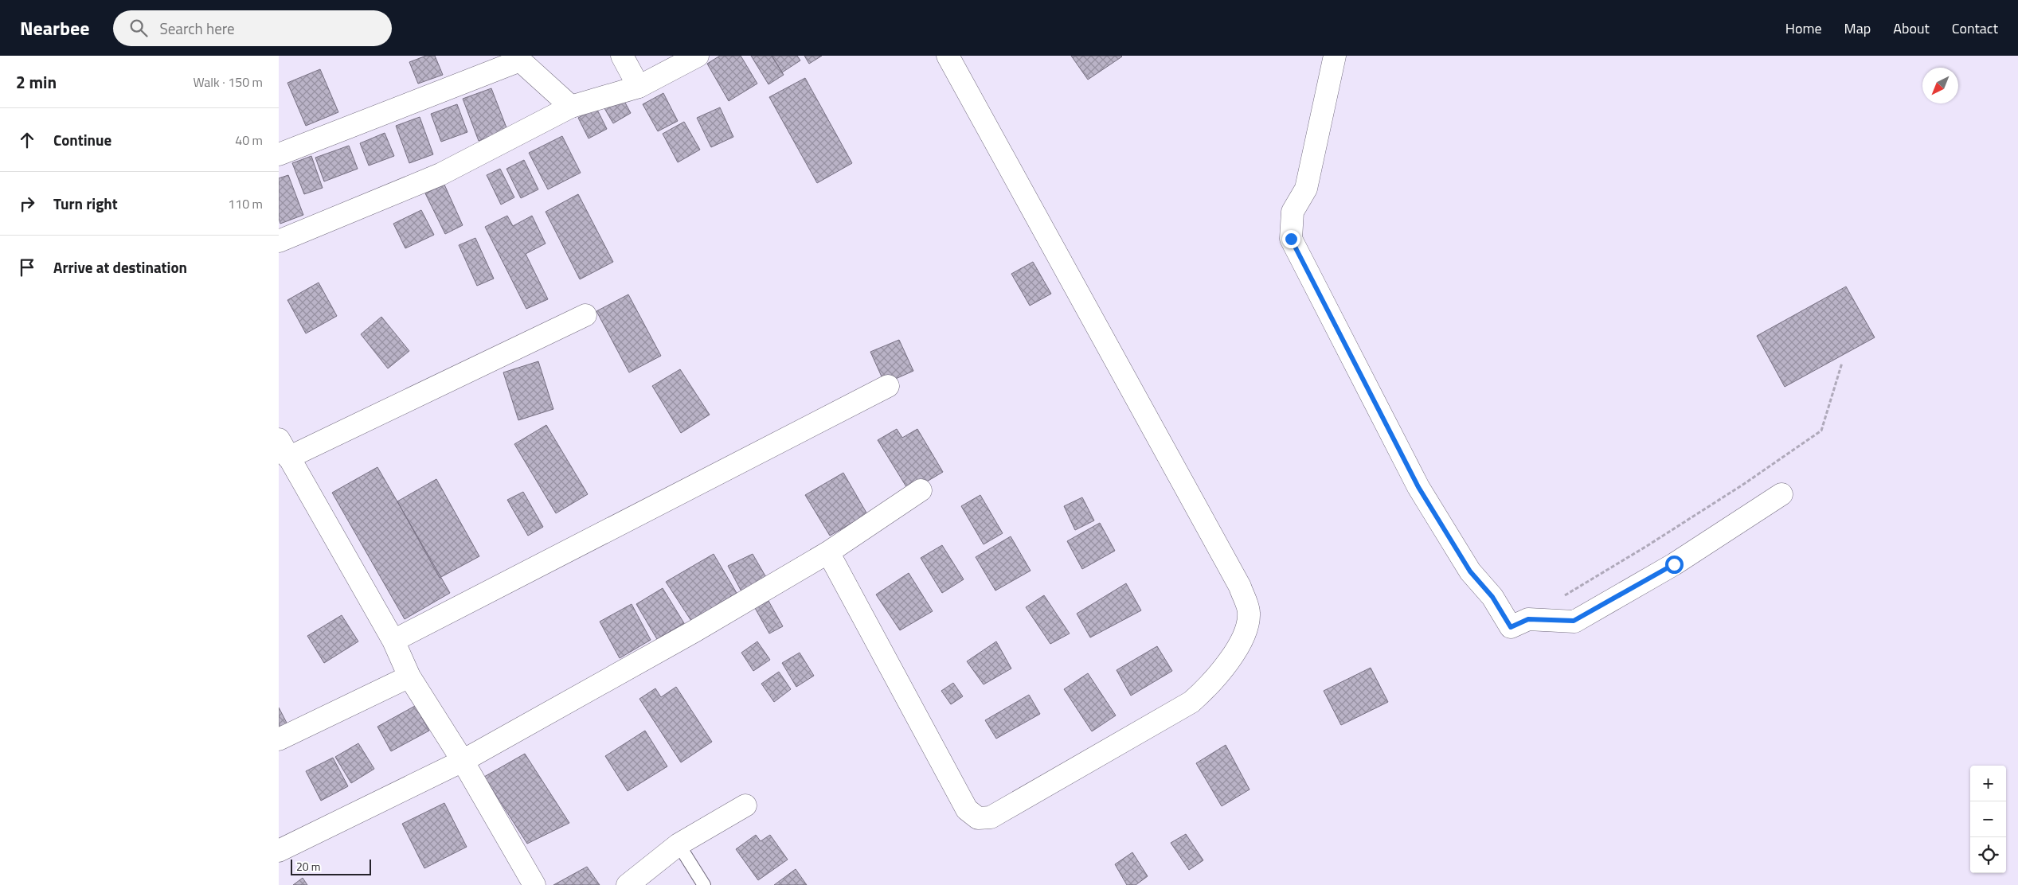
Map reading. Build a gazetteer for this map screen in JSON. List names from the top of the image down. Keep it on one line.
{"scale_bar":"20 m","north":"bottom left","page":{"header":"Nearbee","search":"Search here","nav":["Home","Map","About","Contact"],"heading":["2 min","Walk · 150 m"],"list":[["Continue","40 m"],["Turn right","110 m"],"Arrive at destination"],"map_buttons":["+","−"],"scale":"20 m"}}
